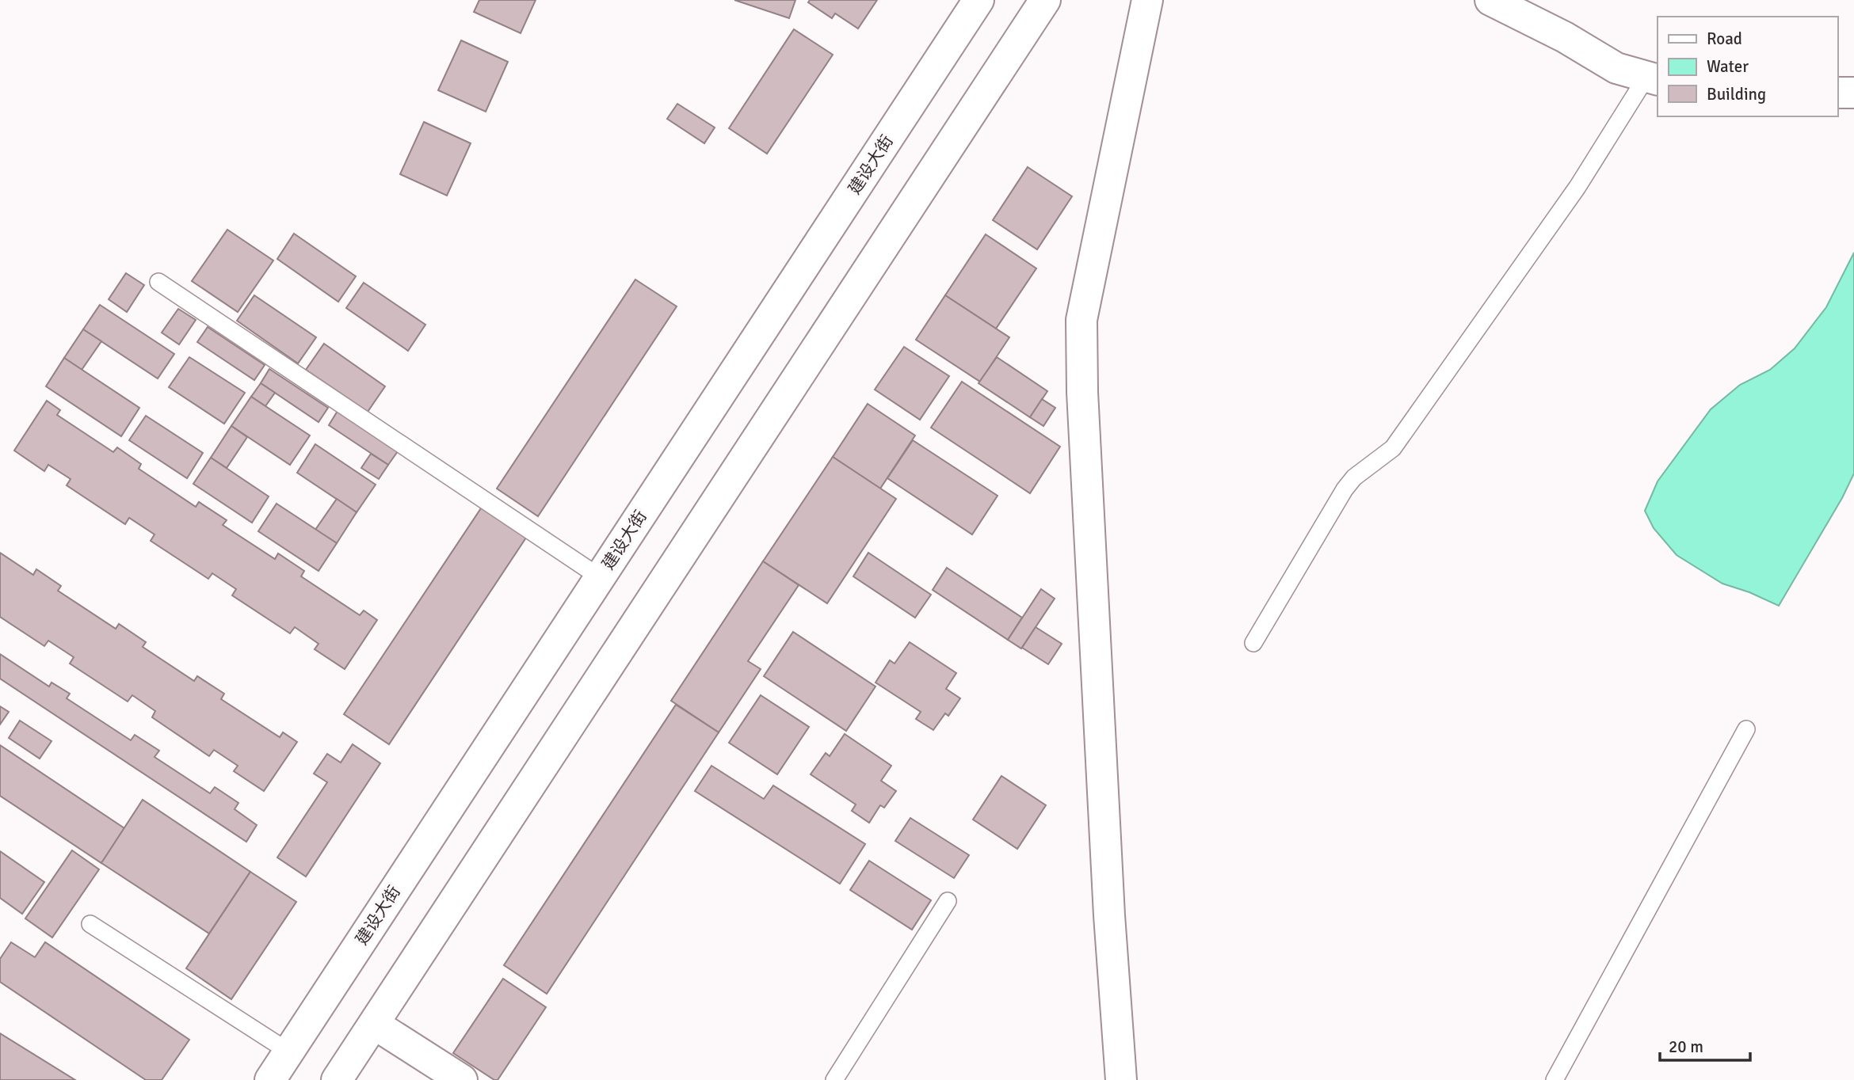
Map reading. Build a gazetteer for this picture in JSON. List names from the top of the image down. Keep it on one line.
{"streets":{"main road":["建设大街"]},"legend":["Road","Water","Building"],"scale_bar":"20 m"}
